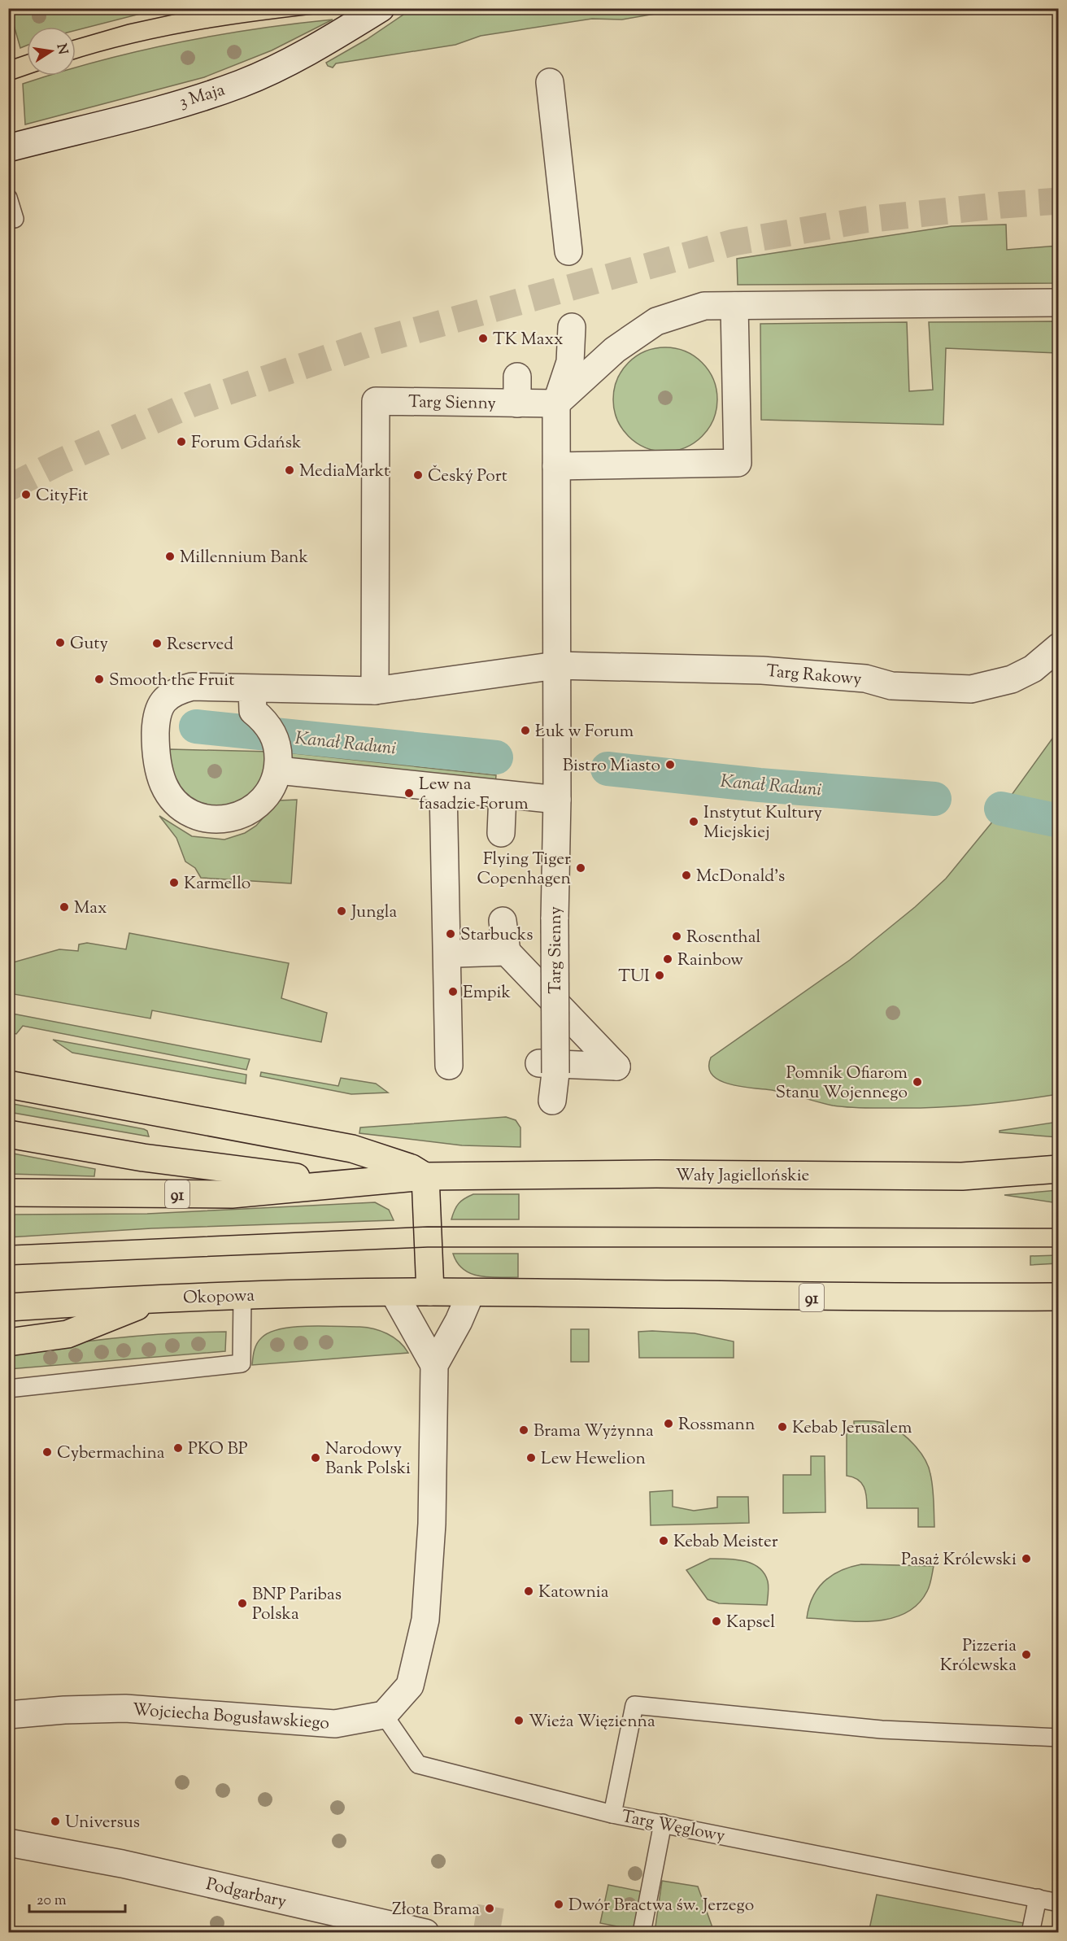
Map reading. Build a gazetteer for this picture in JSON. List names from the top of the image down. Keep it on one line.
{"streets":{"main road":["Wały Jagiellońskie","91","Okopowa"],"street":["3 Maja","Targ Sienny","Targ Rakowy","Wojciecha Bogusławskiego","Podgarbary"],"lane":["Targ Węglowy"]},"crossings":[["Targ Sienny","Targ Rakowy"],["Wały Jagiellońskie","91"],["91","Okopowa"]],"water":["Kanał Raduni"],"places":["TK Maxx","Forum Gdańsk","MediaMarkt","Český Port","CityFit","Millennium Bank","Guty","Reserved","Smooth the Fruit","Łuk w Forum","Bistro Miasto","Lew na fasadzie Forum","Instytut Kultury Miejskiej","Flying Tiger Copenhagen","McDonald's","Karmello","Max","Jungla","Starbucks","Rosenthal","Rainbow","TUI","Empik","Pomnik Ofiarom Stanu Wojennego","Rossmann","Kebab Jerusalem","Brama Wyżynna","PKO BP","Cybermachina","Narodowy Bank Polski","Lew Hewelion","Kebab Meister","Pasaż Królewski","Katownia","BNP Paribas Polska","Kapsel","Pizzeria Królewska","Wieża Więzienna","Universus","Dwór Bractwa św. Jerzego","Złota Brama"],"scale_bar":"20 m","north":"right"}
